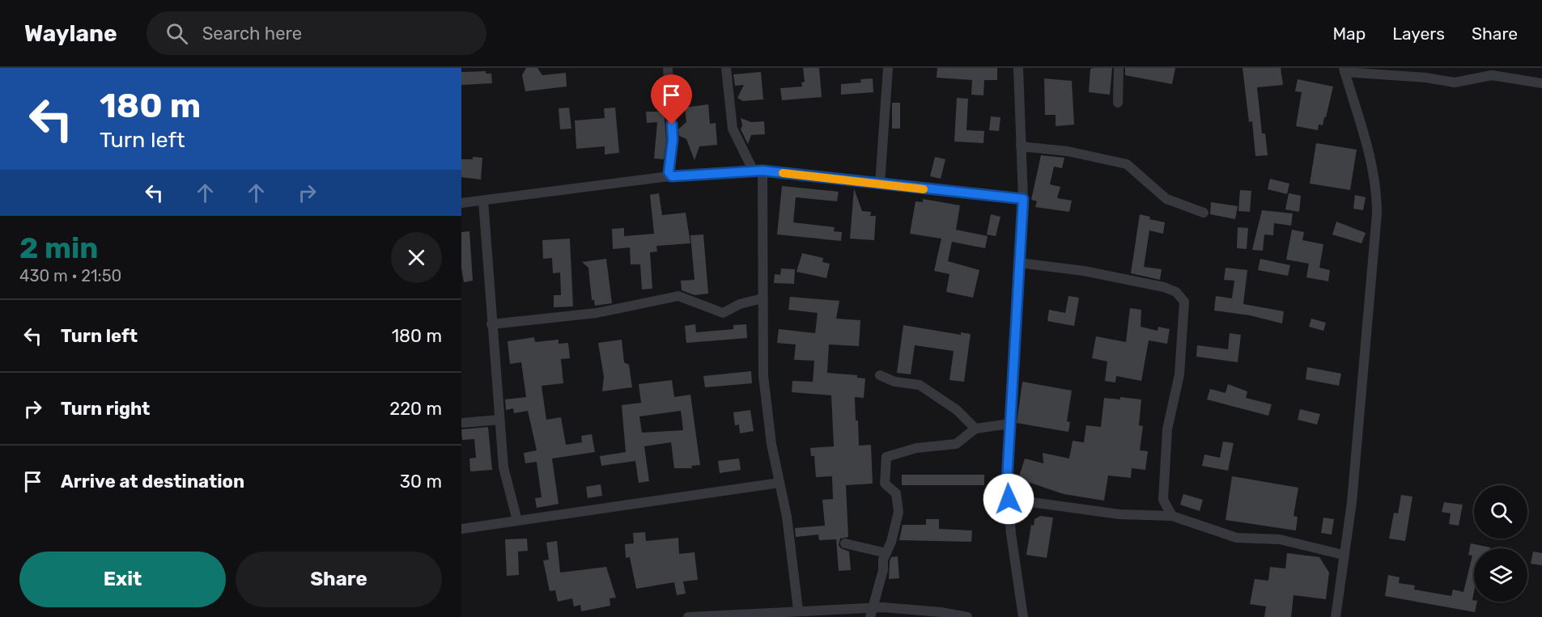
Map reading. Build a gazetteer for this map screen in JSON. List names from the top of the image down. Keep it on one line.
{"page":{"header":"Waylane","search":"Search here","nav":["Map","Layers","Share"],"turn":["180 m","Turn left"],"heading":["2 min","430 m · 21:50"],"list":[{"name":"Turn left","value":"180 m"},{"name":"Turn right","value":"220 m"},{"name":"Arrive at destination","value":"30 m"}],"buttons":["Exit","Share"]}}
